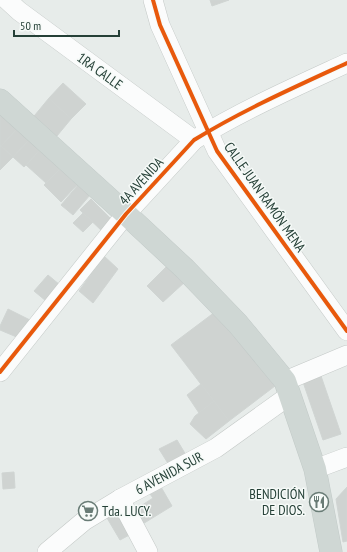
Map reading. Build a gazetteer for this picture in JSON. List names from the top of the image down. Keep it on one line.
{"streets":{"street":["1RA CALLE","4A AVENIDA","CALLE JUAN RAMÓN MENA","6 AVENIDA SUR"]},"crossings":[["1RA CALLE","4A AVENIDA"],["1RA CALLE","CALLE JUAN RAMÓN MENA"],["4A AVENIDA","CALLE JUAN RAMÓN MENA"]],"places":{"restaurant":["BENDICIÓN DE DIOS."],"supermarket":["Tda. LUCY."]},"scale_bar":"50 m"}
